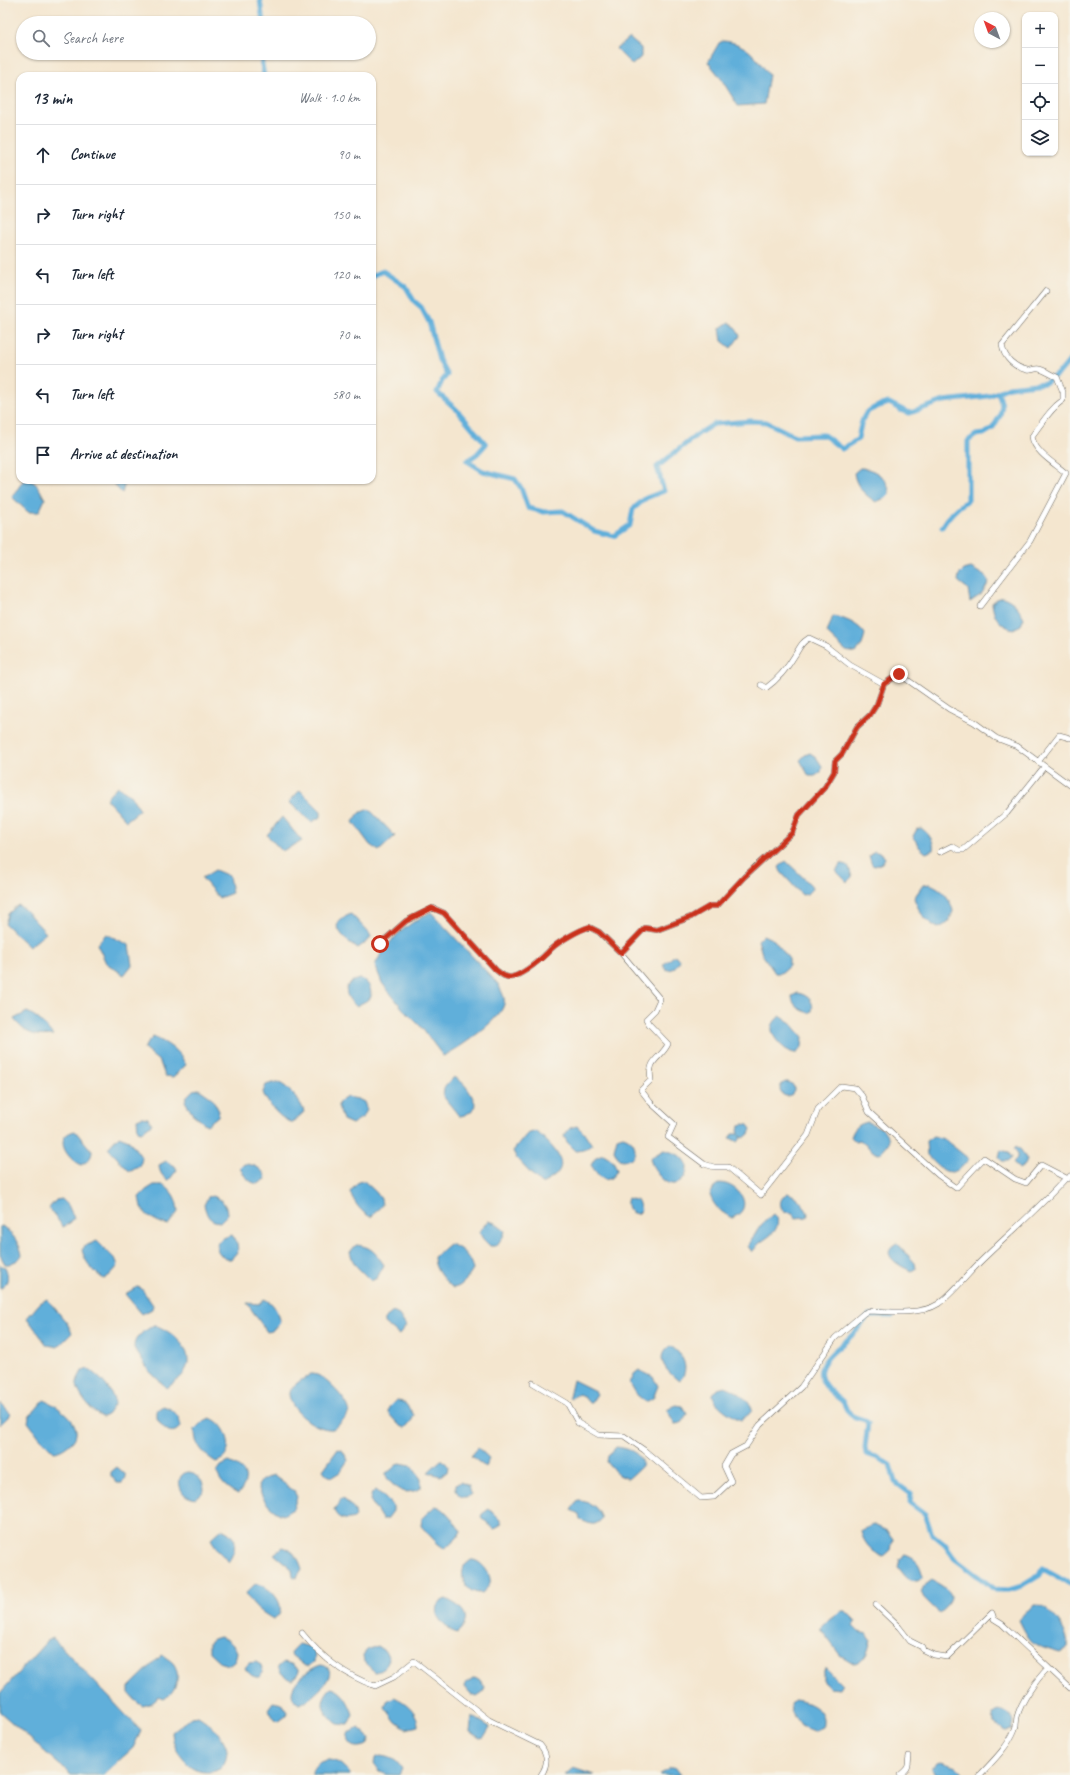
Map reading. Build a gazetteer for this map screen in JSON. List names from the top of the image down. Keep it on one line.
{"north":"top left","page":{"map_buttons":["+","−"],"search":"Search here","heading":["13 min","Walk · 1.0 km"],"list":[["Continue","90 m"],["Turn right","150 m"],["Turn left","120 m"],["Turn right","70 m"],["Turn left","580 m"],"Arrive at destination"]}}
